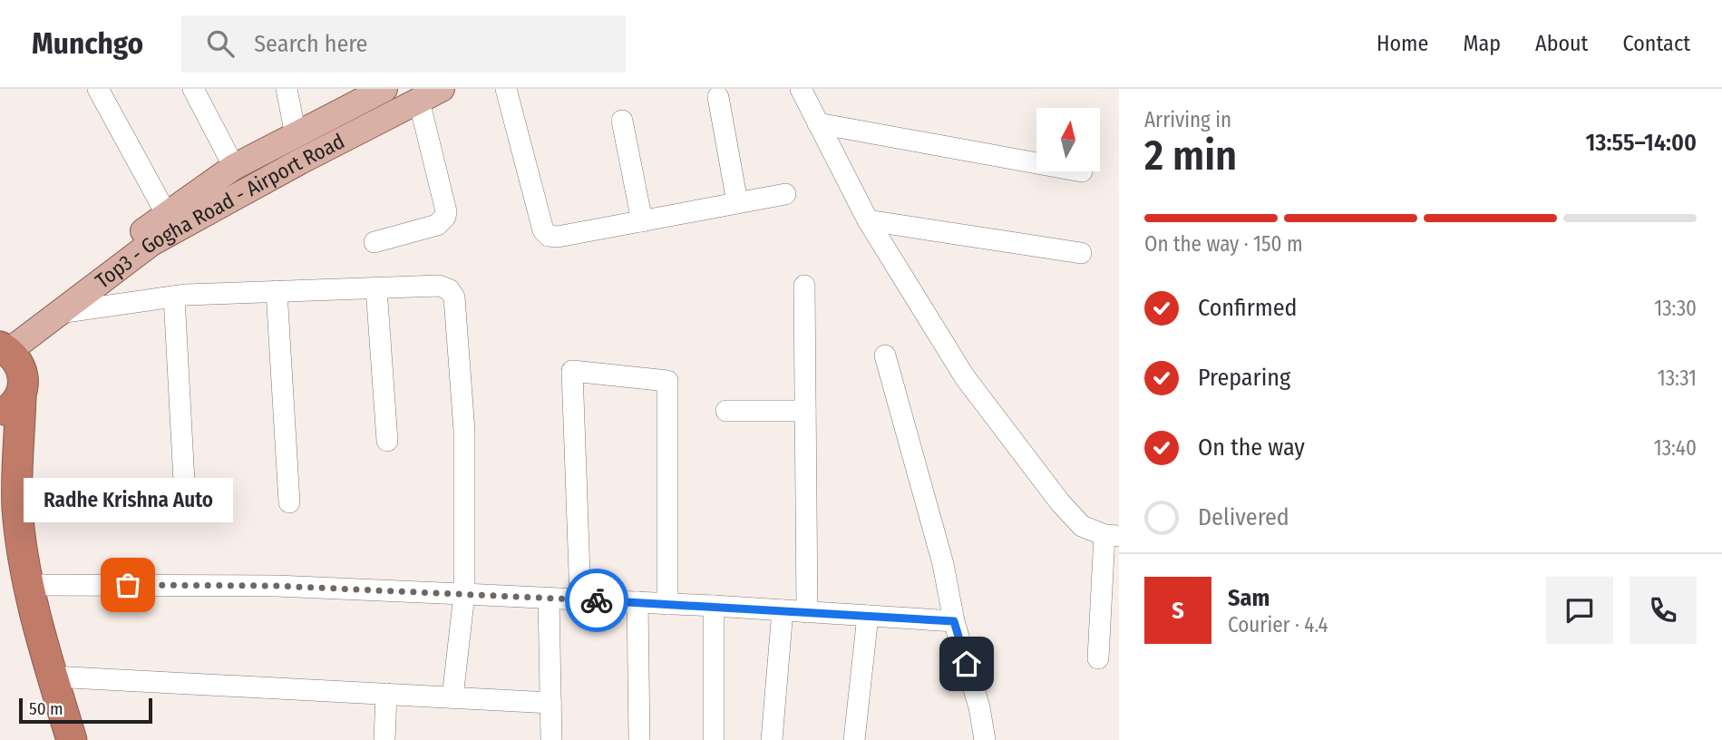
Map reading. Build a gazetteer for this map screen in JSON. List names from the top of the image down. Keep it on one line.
{"streets":{"main road":["Top3 - Gogha Road - Airport Road"]},"places":["Radhe Krishna Auto"],"scale_bar":"50 m","north":"top","page":{"header":"Munchgo","search":"Search here","nav":["Home","Map","About","Contact"],"heading":["2 min","Arriving in","13:55–14:00"],"panel":["Sam","Courier · 4.4"],"bar":"On the way · 150 m","list":[["Confirmed","13:30"],["Preparing","13:31"],["On the way","13:40"],"Delivered"],"bubble":"Radhe Krishna Auto","round":"S","scale":"50 m"}}
